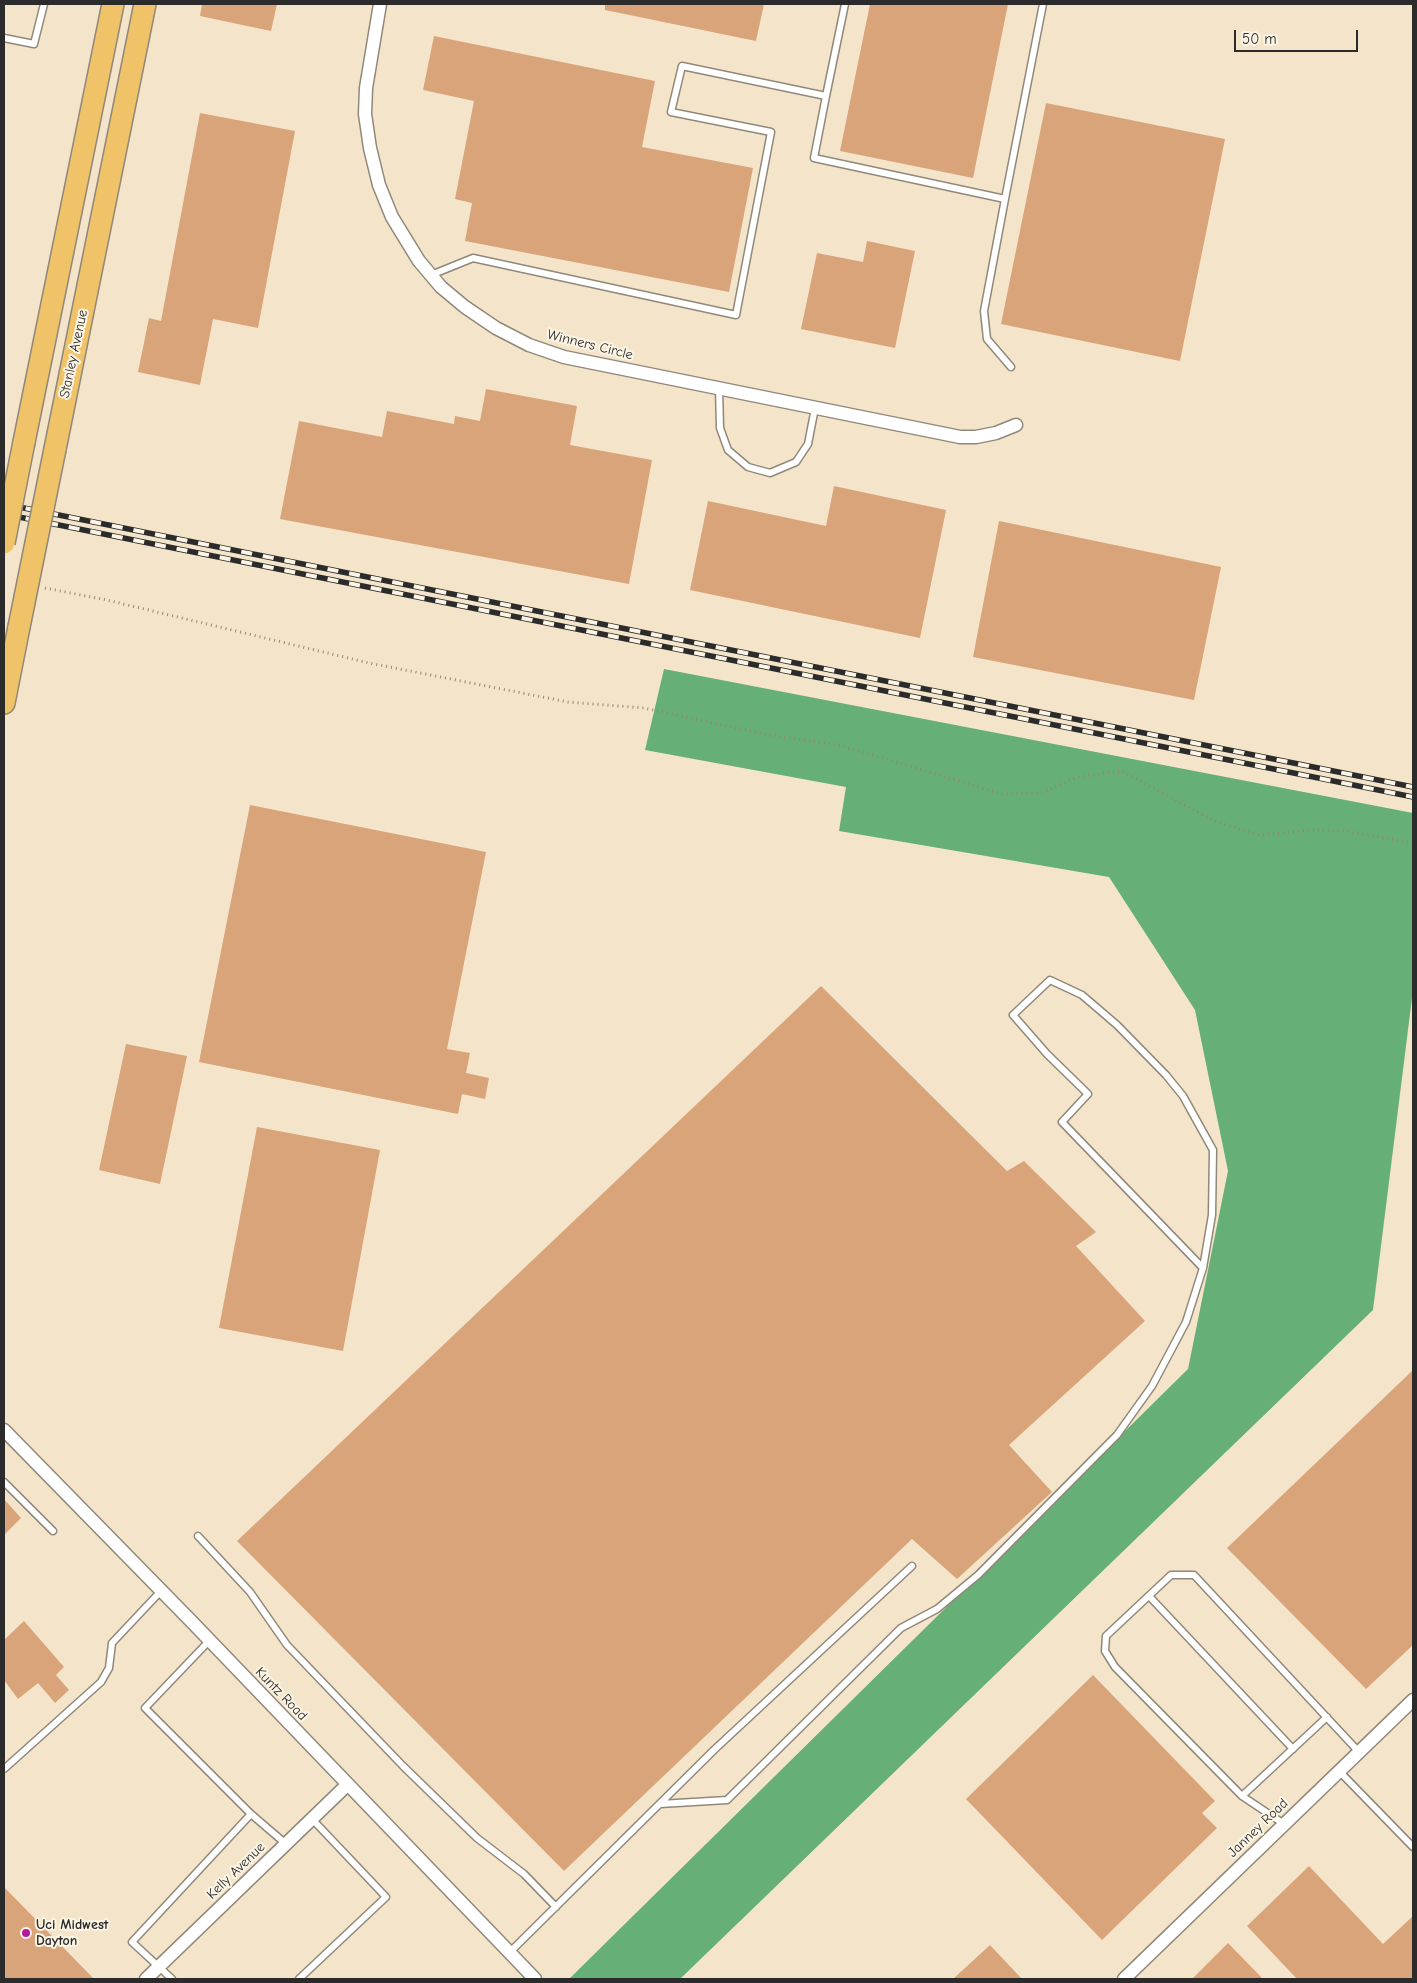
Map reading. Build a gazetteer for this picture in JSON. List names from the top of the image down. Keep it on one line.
{"streets":{"main road":["Stanley Avenue"],"street":["Winners Circle","Kuntz Road","Janney Road","Kelly Avenue"]},"crossings":[["Kuntz Road","Kelly Avenue"]],"places":["Uci Midwest Dayton"],"scale_bar":"50 m"}
